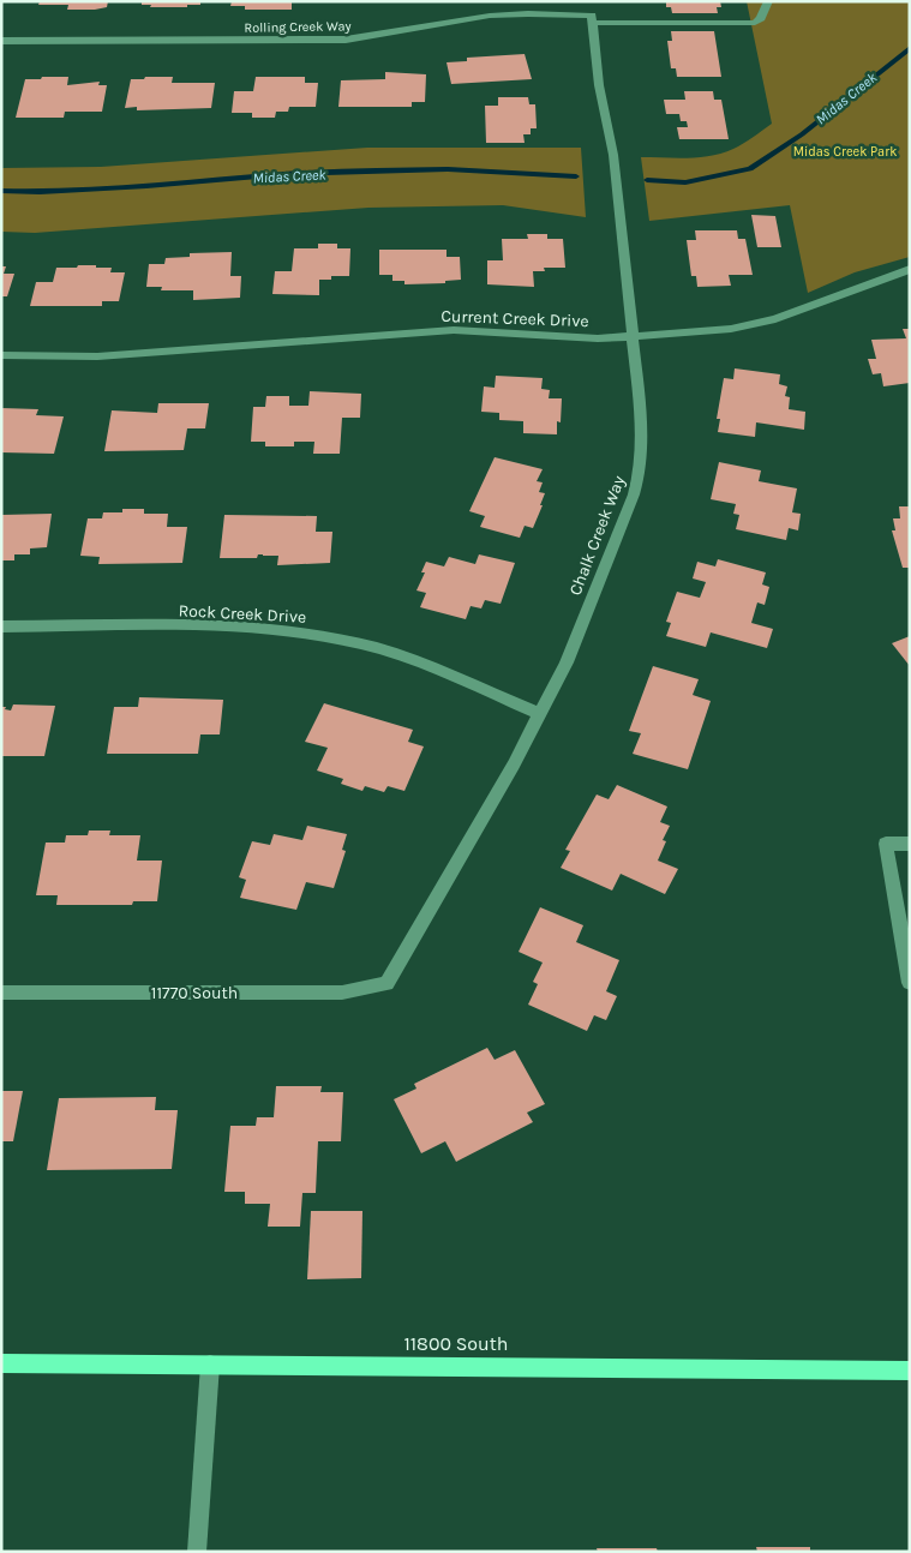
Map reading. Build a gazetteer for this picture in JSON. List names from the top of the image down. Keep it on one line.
{"streets":{"main road":["11800 South"],"street":["Rolling Creek Way","Current Creek Drive","Chalk Creek Way","Rock Creek Drive","11770 South"]},"crossings":[["Rolling Creek Way","Chalk Creek Way"],["Current Creek Drive","Chalk Creek Way"],["Chalk Creek Way","Rock Creek Drive"],["Chalk Creek Way","11770 South"]],"water":["Midas Creek"],"parks":["Midas Creek Park"]}
